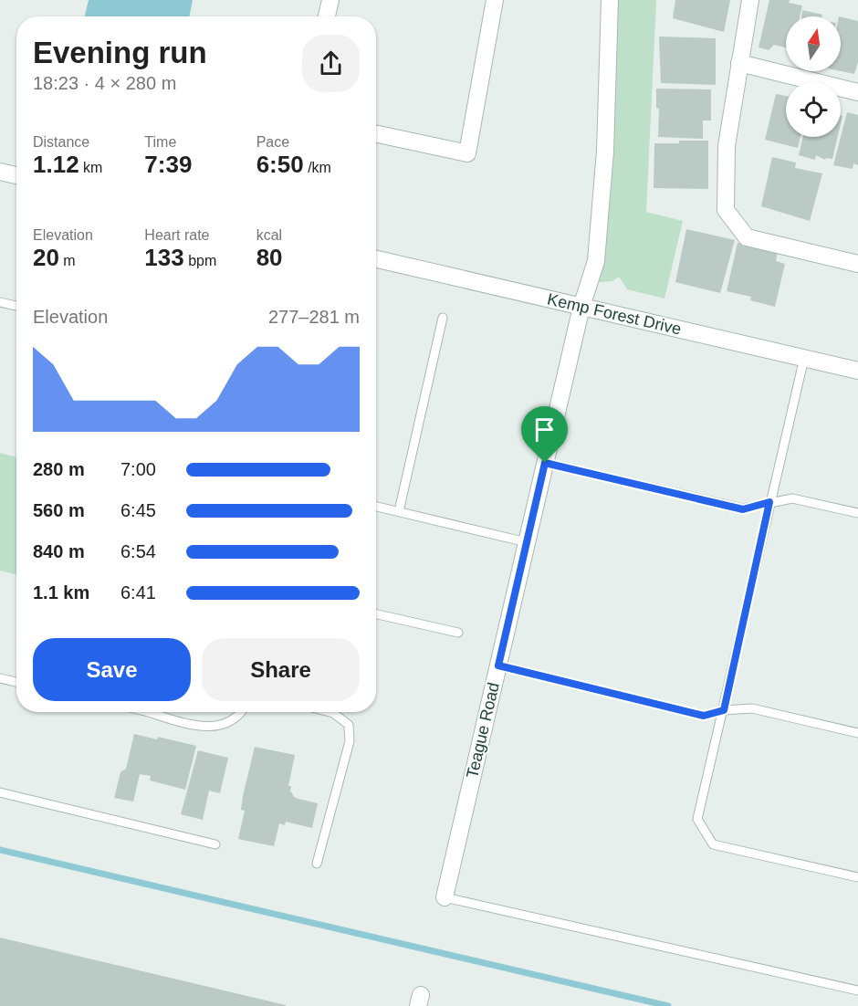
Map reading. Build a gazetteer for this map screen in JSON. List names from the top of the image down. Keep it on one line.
{"streets":{"street":["Kemp Forest Drive","Teague Road"]},"crossings":[["Kemp Forest Drive","Teague Road"]],"north":"top","page":{"heading":["Evening run","18:23 · 4 × 280 m"],"stats":[["Distance","1.12 km"],["Time","7:39"],["Pace","6:50 /km"],["Elevation","20 m"],["Heart rate","133 bpm"],["kcal","80"]],"chart":["Elevation","277–281 m"],"list":[{"name":"280 m","note":"7:00"},{"name":"560 m","note":"6:45"},{"name":"840 m","note":"6:54"},{"name":"1.1 km","note":"6:41"}],"buttons":["Save","Share"]}}
